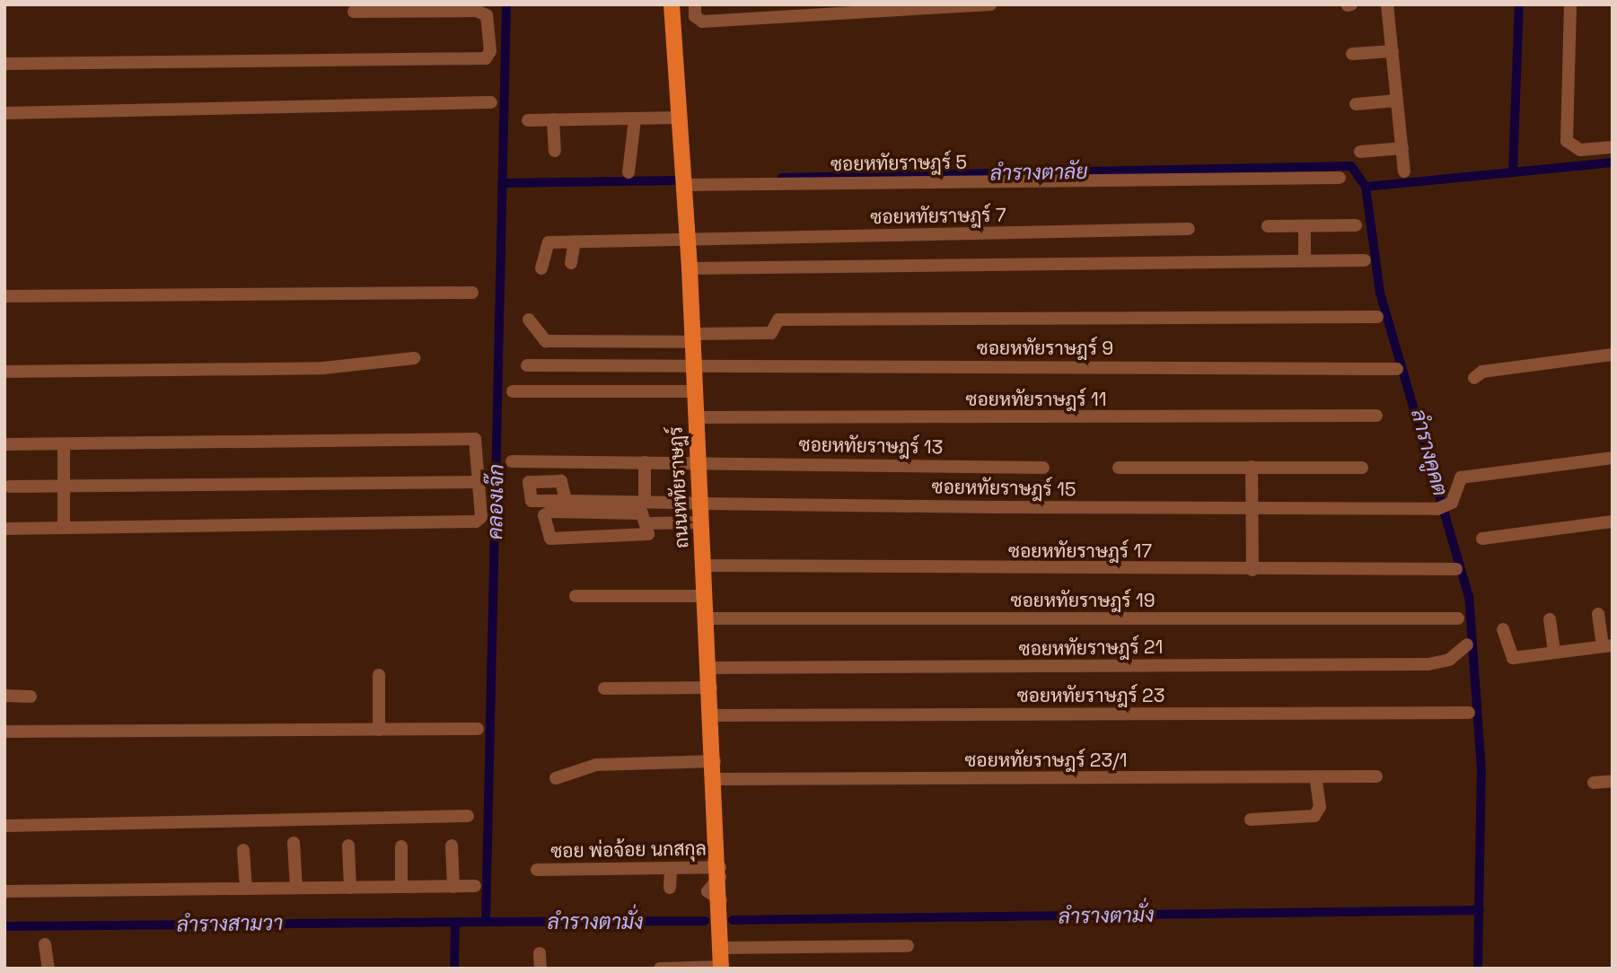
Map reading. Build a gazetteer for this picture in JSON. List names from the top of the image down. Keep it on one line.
{"streets":{"main road":["ถนนหทัยราษฎร์"],"street":["ซอยหทัยราษฎร์ 5","ซอยหทัยราษฎร์ 7","ซอยหทัยราษฎร์ 9","ซอยหทัยราษฎร์ 11","ซอยหทัยราษฎร์ 13","ซอยหทัยราษฎร์ 15","ซอยหทัยราษฎร์ 17","ซอยหทัยราษฎร์ 19","ซอยหทัยราษฎร์ 21","ซอยหทัยราษฎร์ 23","ซอยหทัยราษฎร์ 23/1","ซอย พ่อจ้อย นกสกุล"]},"crossings":[["ซอยหทัยราษฎร์ 5","ถนนหทัยราษฎร์"],["ซอยหทัยราษฎร์ 7","ถนนหทัยราษฎร์"],["ซอยหทัยราษฎร์ 9","ถนนหทัยราษฎร์"],["ซอยหทัยราษฎร์ 11","ถนนหทัยราษฎร์"],["ซอยหทัยราษฎร์ 13","ถนนหทัยราษฎร์"],["ถนนหทัยราษฎร์","ซอยหทัยราษฎร์ 15"],["ถนนหทัยราษฎร์","ซอยหทัยราษฎร์ 17"],["ถนนหทัยราษฎร์","ซอยหทัยราษฎร์ 19"],["ถนนหทัยราษฎร์","ซอยหทัยราษฎร์ 21"],["ถนนหทัยราษฎร์","ซอยหทัยราษฎร์ 23"],["ถนนหทัยราษฎร์","ซอยหทัยราษฎร์ 23/1"],["ถนนหทัยราษฎร์","ซอย พ่อจ้อย นกสกุล"]],"water":["ลำรางตาลัย","ลำรางคูคต","คลองเจ๊ก","ลำรางตามั่ง","ลำรางสามวา"]}
